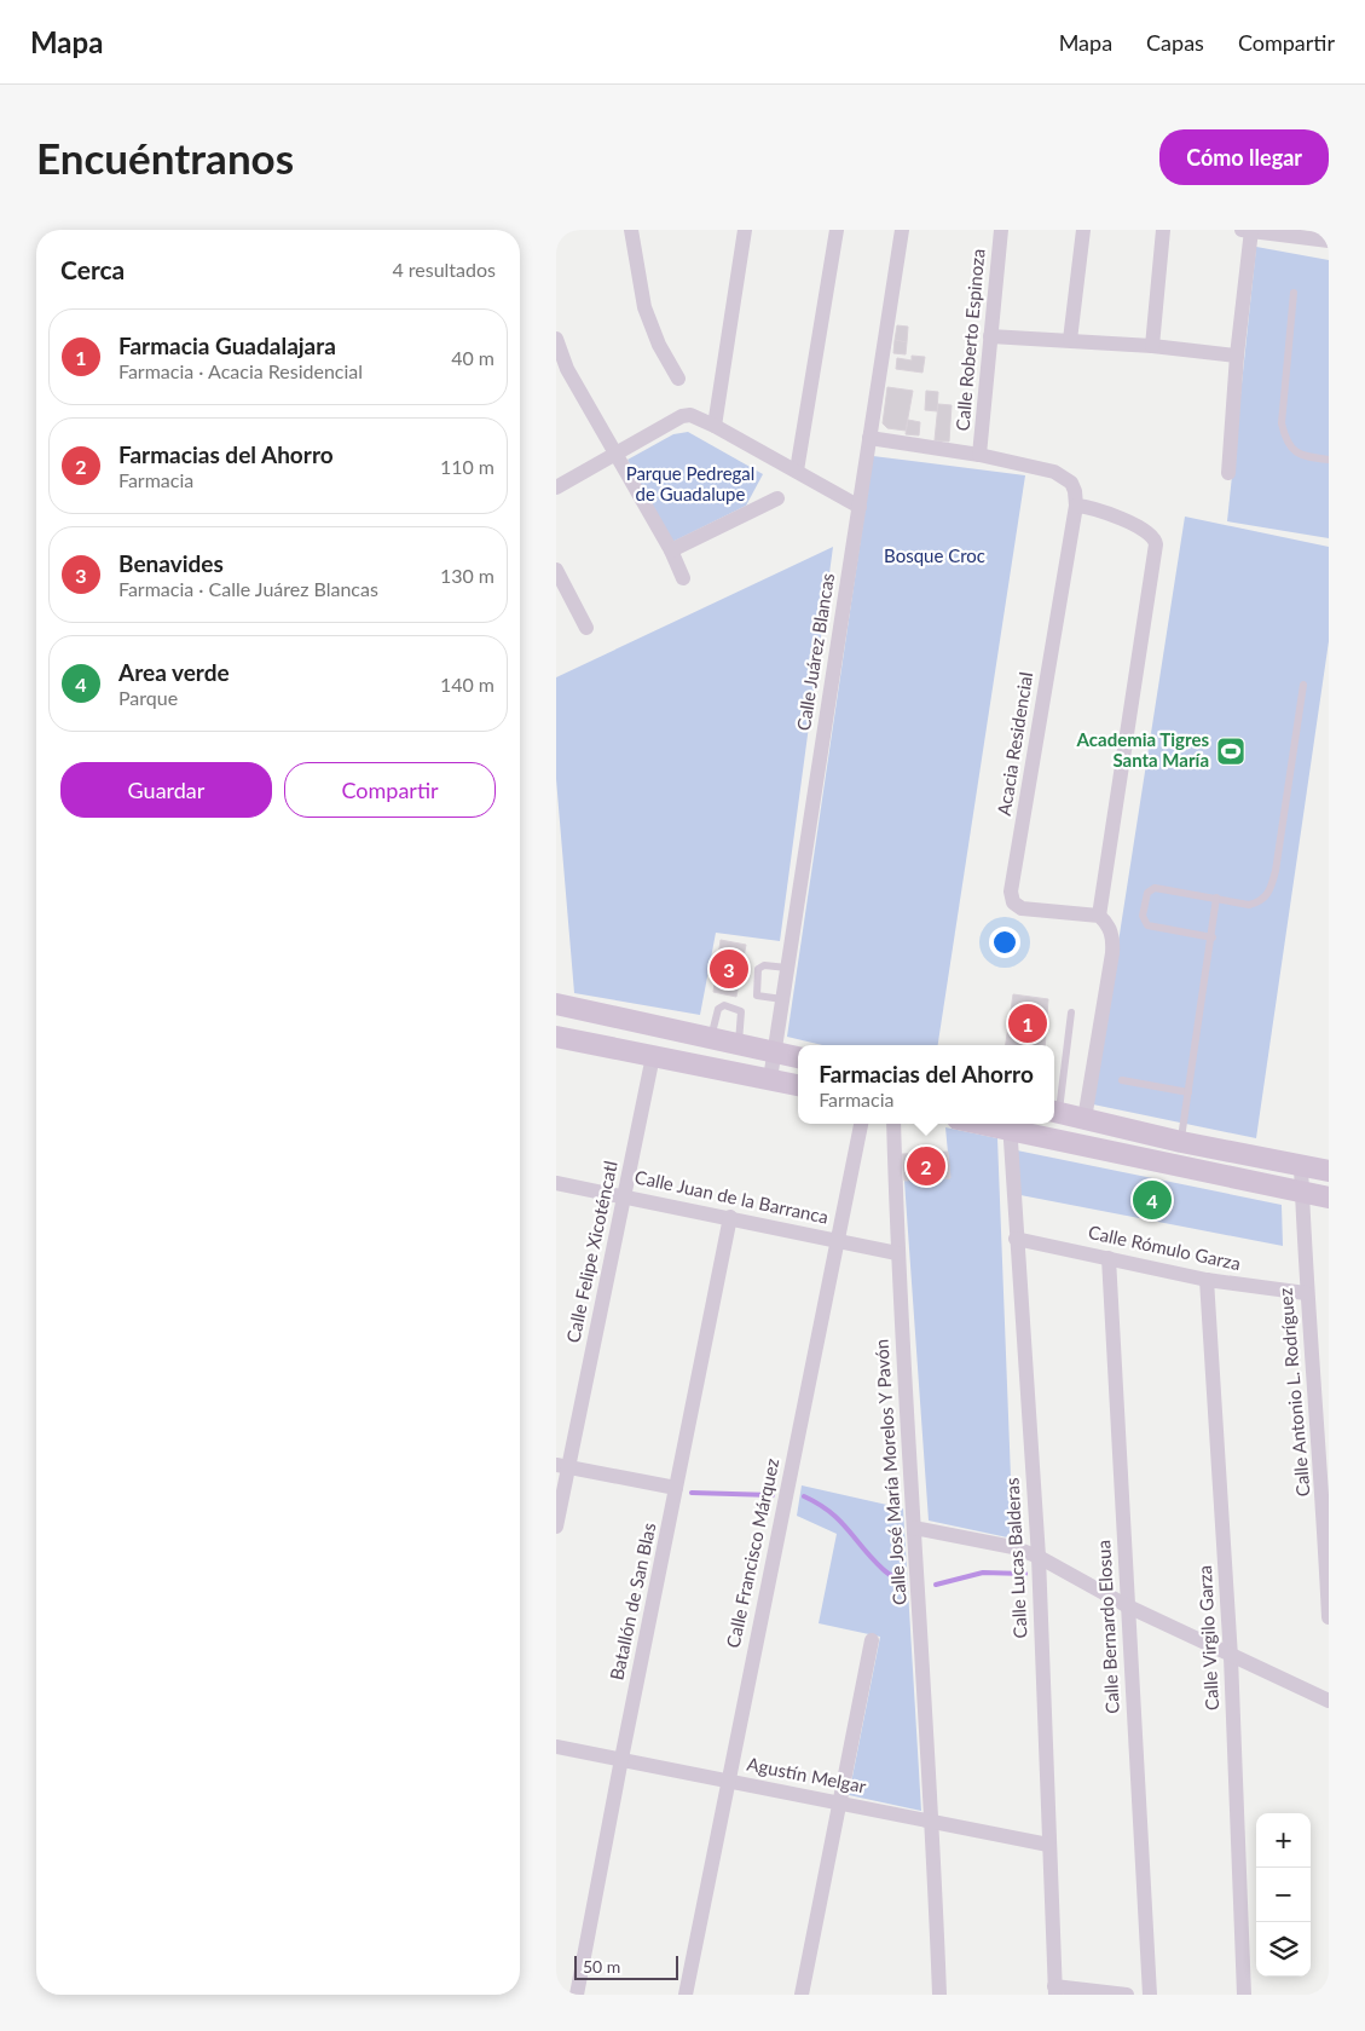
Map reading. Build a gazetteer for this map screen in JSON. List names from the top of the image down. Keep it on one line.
{"streets":{"street":["Calle Roberto Espinoza","Calle Juárez Blancas","Acacia Residencial","Calle Juan de la Barranca","Calle Rómulo Garza","Calle Felipe Xicoténcatl","Calle Antonio L. Rodríguez","Calle José María Morelos Y Pavón","Calle Francisco Márquez","Calle Lucas Balderas","Batallón de San Blas","Calle Bernardo Elosua","Calle Virgilo Garza","Agustín Melgar"]},"crossings":[["Calle Juan de la Barranca","Calle Felipe Xicoténcatl"],["Calle Juan de la Barranca","Calle José María Morelos Y Pavón"],["Calle Juan de la Barranca","Calle Francisco Márquez"],["Calle Juan de la Barranca","Batallón de San Blas"],["Calle Rómulo Garza","Calle Antonio L. Rodríguez"],["Calle Rómulo Garza","Calle Lucas Balderas"],["Calle Rómulo Garza","Calle Bernardo Elosua"],["Calle Rómulo Garza","Calle Virgilo Garza"],["Calle José María Morelos Y Pavón","Agustín Melgar"],["Calle Francisco Márquez","Agustín Melgar"],["Calle Lucas Balderas","Agustín Melgar"],["Batallón de San Blas","Agustín Melgar"]],"parks":["Parque Pedregal de Guadalupe","Bosque Croc"],"places":{"sports":["Academia Tigres Santa María"]},"scale_bar":"50 m","page":{"header":"Mapa","nav":["Mapa","Capas","Compartir"],"buttons":["Cómo llegar",["Guardar","Compartir"]],"title":"Encuéntranos","heading":["Cerca","4 resultados"],"list":[{"mark":"1","name":"Farmacia Guadalajara","note":"Farmacia · Acacia Residencial","value":"40 m"},{"mark":"2","name":"Farmacias del Ahorro","note":"Farmacia","value":"110 m"},{"mark":"3","name":"Benavides","note":"Farmacia · Calle Juárez Blancas","value":"130 m"},{"mark":"4","name":"Area verde","note":"Parque","value":"140 m"}],"pins":["3","1","2","4"],"popup":["Farmacias del Ahorro","Farmacia"],"map_buttons":["+","−"],"scale":"50 m"}}
